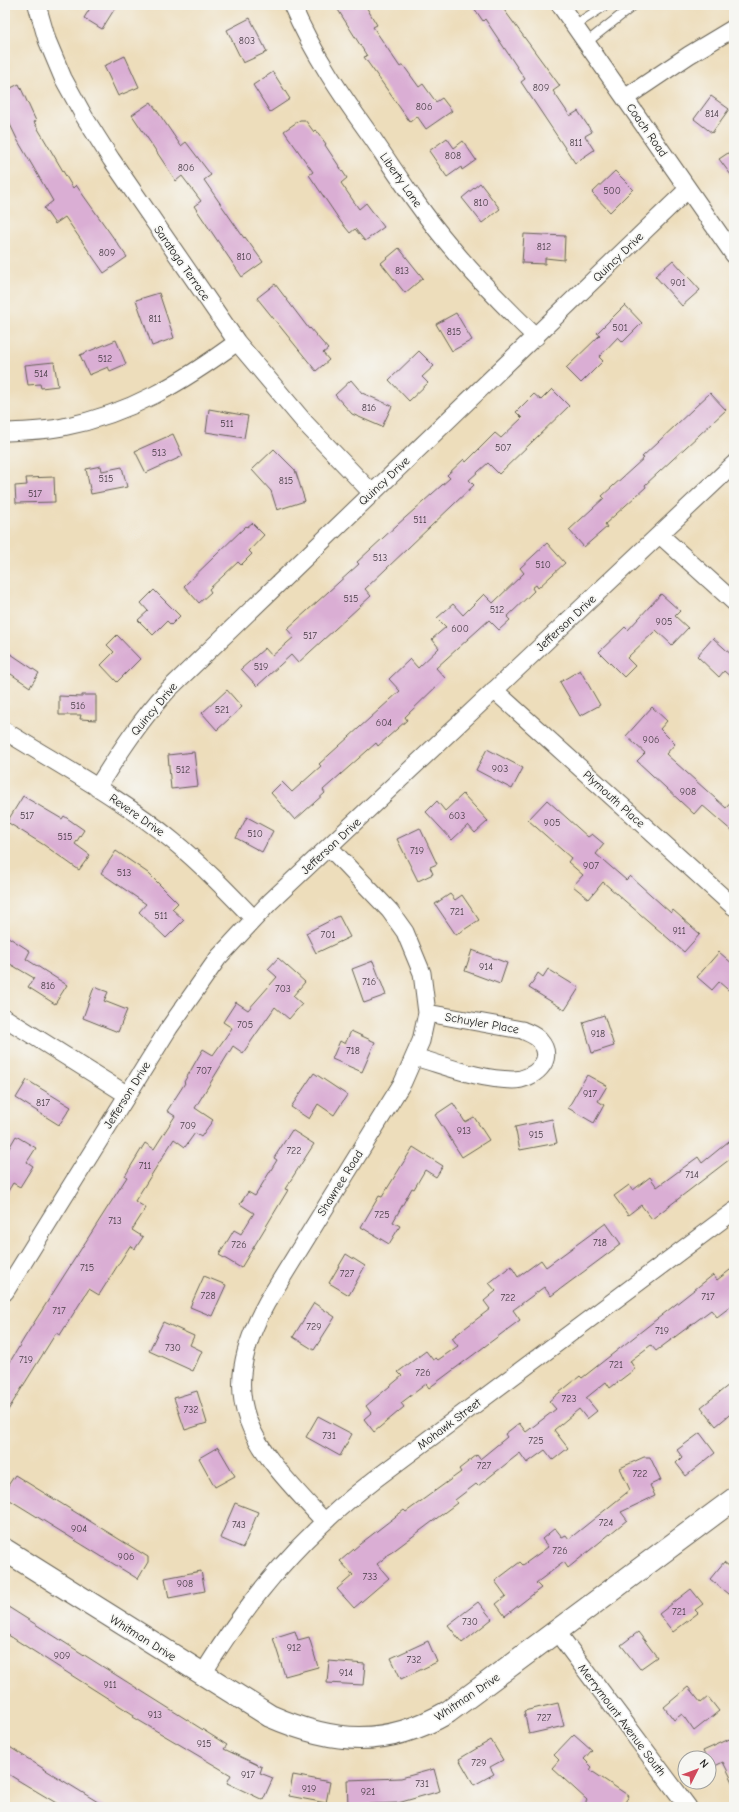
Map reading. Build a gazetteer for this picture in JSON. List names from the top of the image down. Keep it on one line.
{"streets":{"street":["Coach Road","Liberty Lane","Quincy Drive","Saratoga Terrace","Jefferson Drive","Plymouth Place","Revere Drive","Schuyler Place","Shawnee Road","Mohawk Street","Whitman Drive","Merrymount Avenue South"]},"crossings":[["Coach Road","Quincy Drive"],["Liberty Lane","Quincy Drive"],["Quincy Drive","Saratoga Terrace"],["Quincy Drive","Revere Drive"],["Jefferson Drive","Plymouth Place"],["Jefferson Drive","Revere Drive"],["Jefferson Drive","Shawnee Road"],["Schuyler Place","Shawnee Road"],["Shawnee Road","Mohawk Street"],["Mohawk Street","Whitman Drive"],["Whitman Drive","Merrymount Avenue South"]],"house_numbers":["803","809","806","814","811","808","806","500","810","812","809","810","813","901","811","501","815","512","514","816","511","507","513","515","815","517","511","513","510","515","512","905","600","517","519","516","521","604","906","903","512","908","517","603","905","510","515","719","907","513","721","511","911","701","914","716","816","703","705","918","718","707","917","817","709","913","915","722","711","714","725","713","718","726","715","727","728","717","722","717","729","719","730","719","721","726","723","732","731","725","727","722","724","743","904","726","906","733","908","721","730","912","909","732","914","911","913","727","915","729","917","731","919","921"],"north":"top right"}
